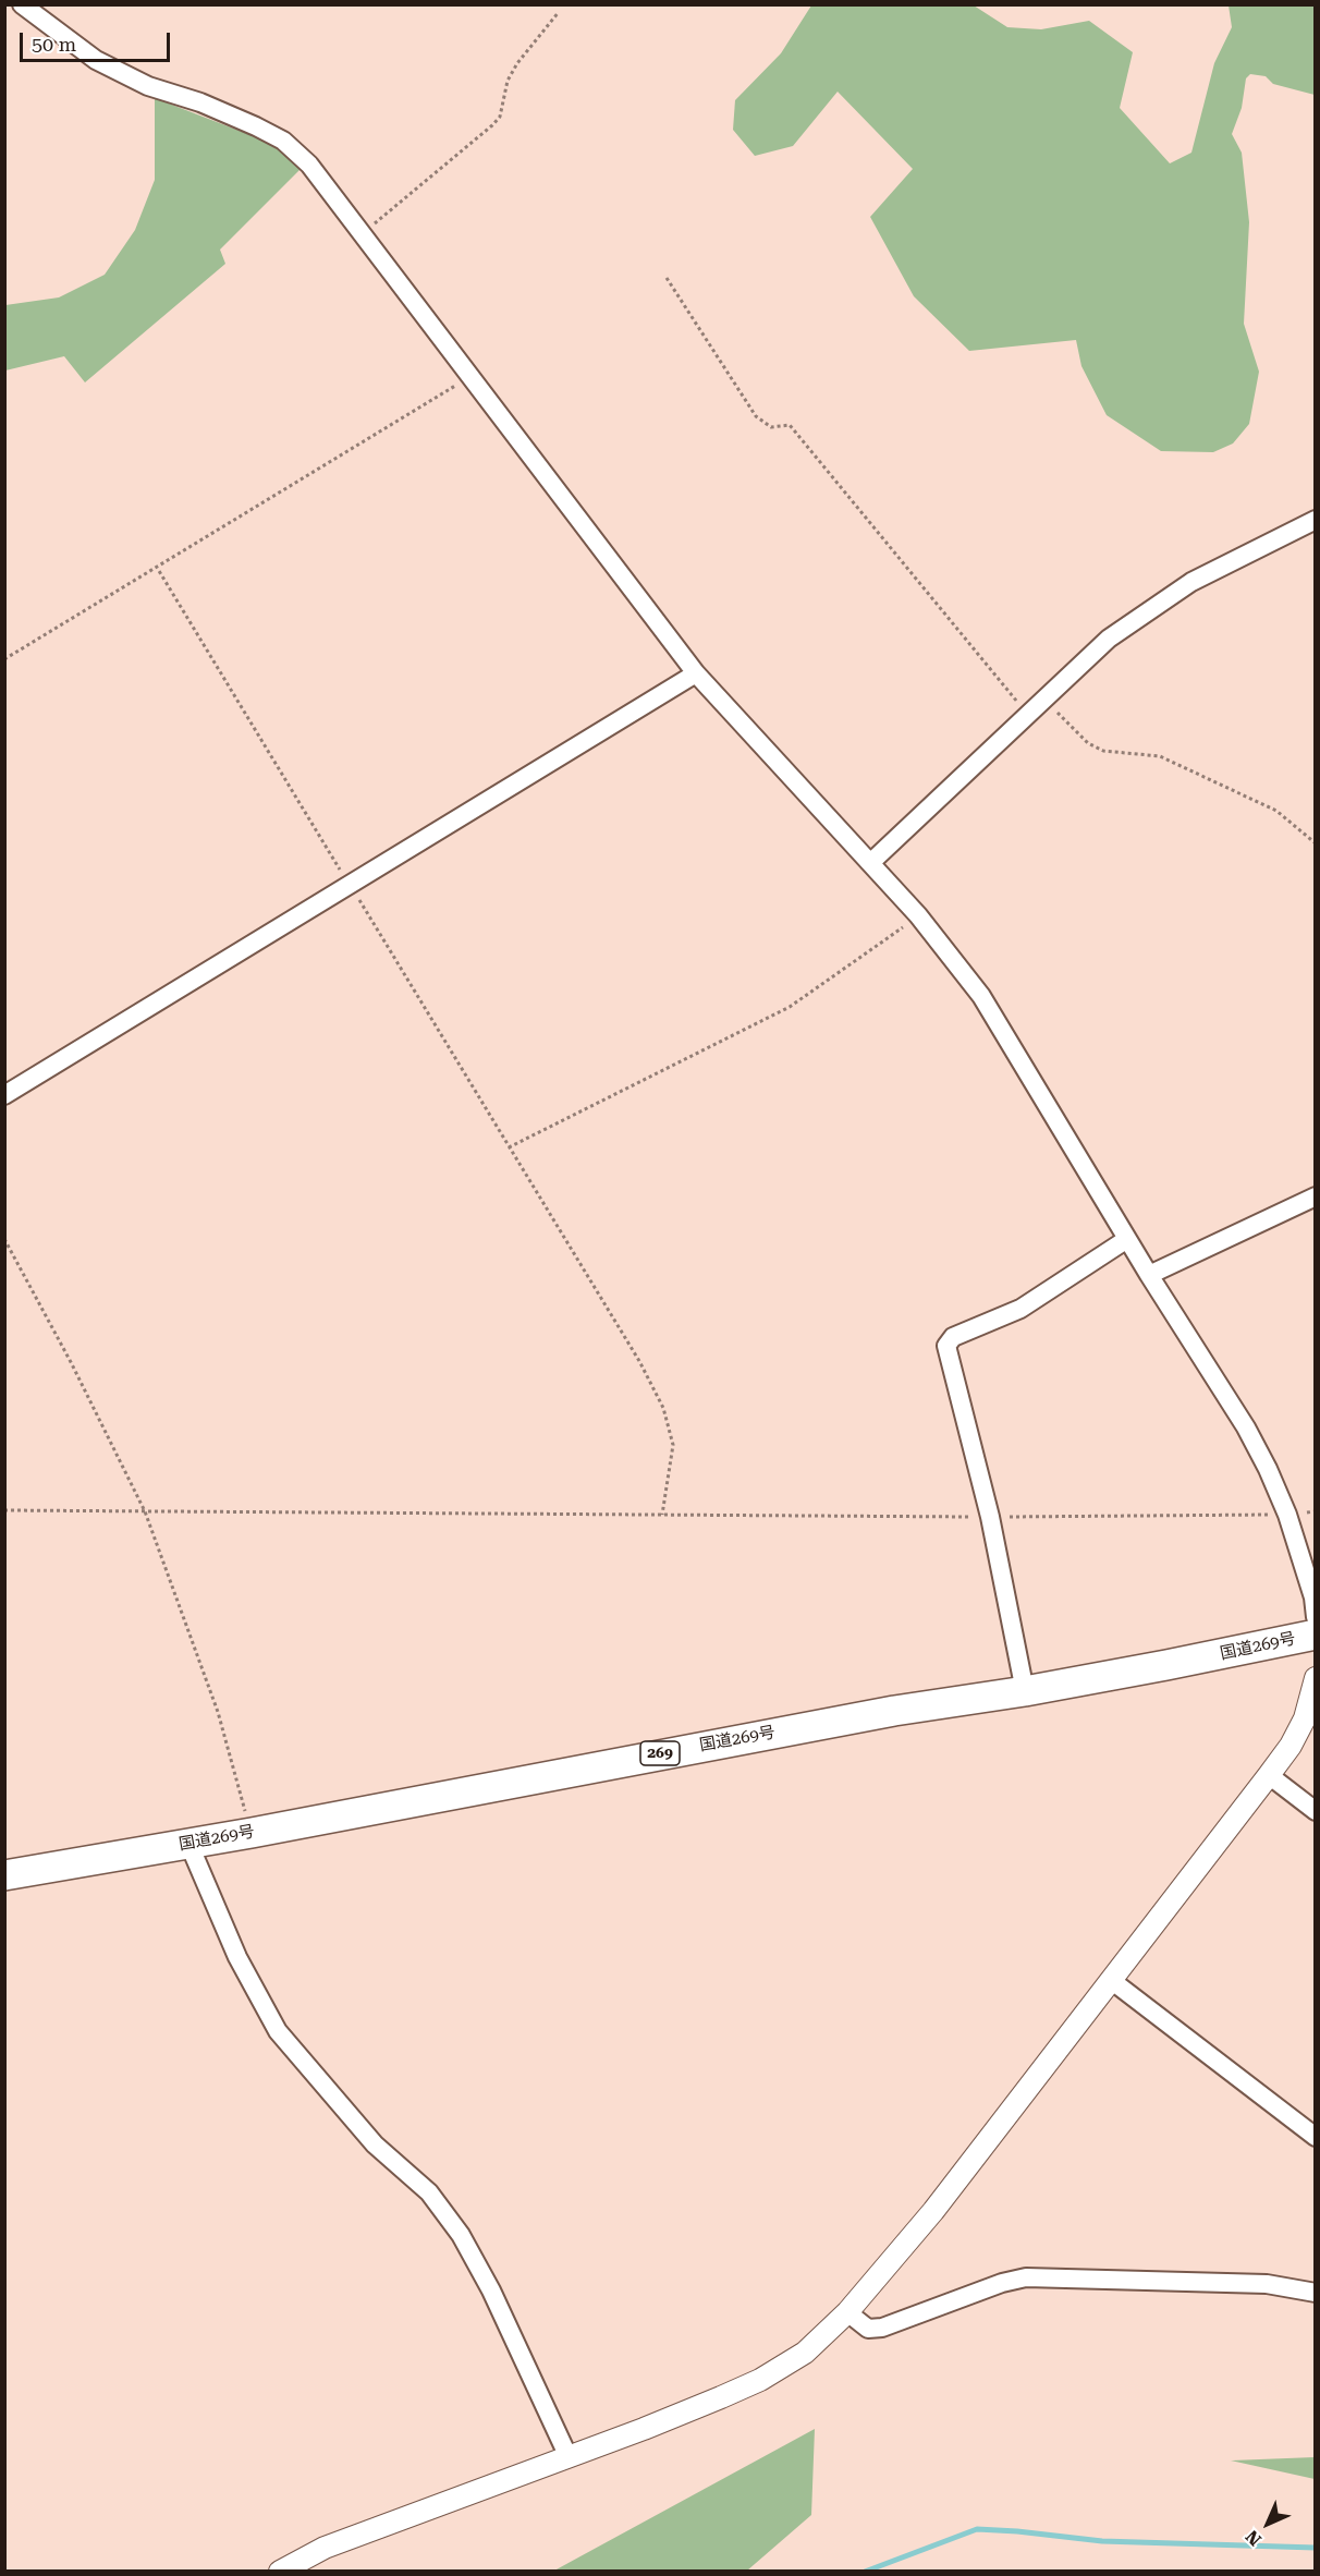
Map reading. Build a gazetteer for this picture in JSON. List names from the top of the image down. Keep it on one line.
{"streets":{"highway":["国道269号","269"]},"scale_bar":"50 m","north":"bottom left"}
